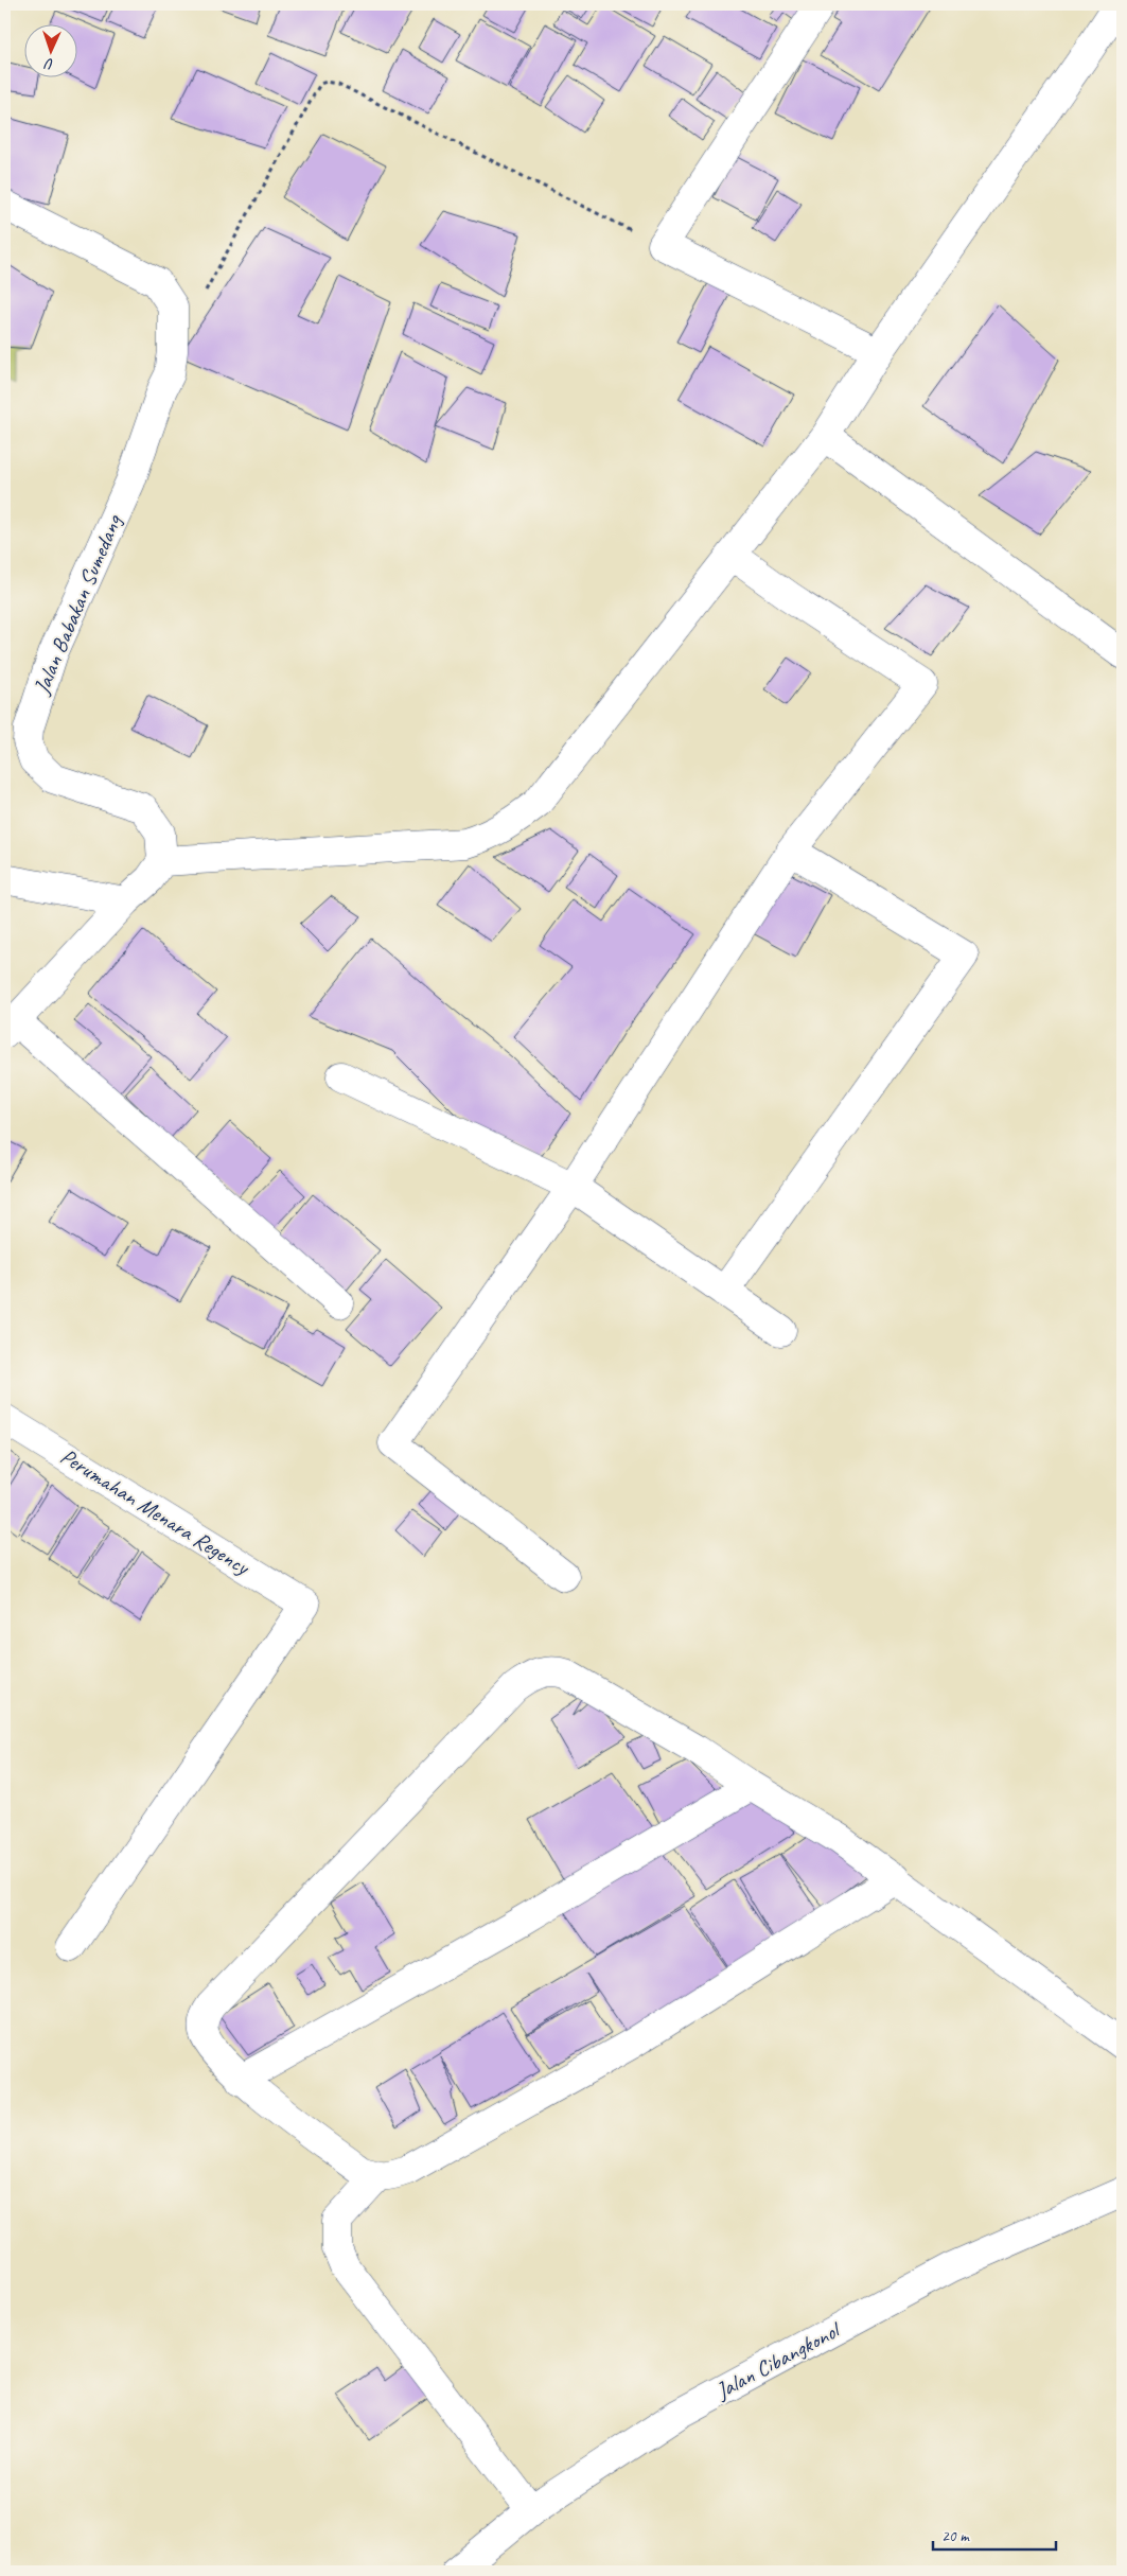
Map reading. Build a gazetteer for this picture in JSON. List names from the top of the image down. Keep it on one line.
{"streets":{"street":["Jalan Babakan Sumedang","Perumahan Menara Regency","Jalan Cibangkonol"]},"scale_bar":"20 m","north":"bottom"}
